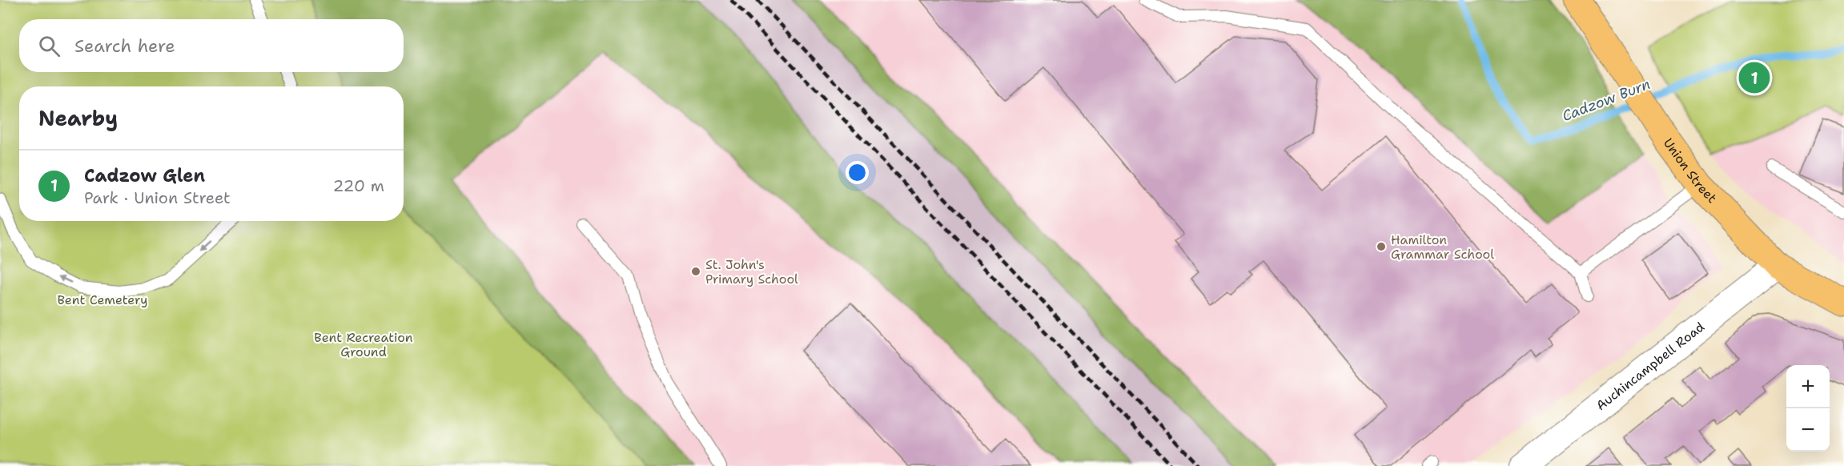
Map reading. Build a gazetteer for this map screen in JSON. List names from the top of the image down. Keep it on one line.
{"streets":{"main road":["Union Street"],"street":["Auchincampbell Road"]},"crossings":[["Union Street","Auchincampbell Road"]],"water":["Cadzow Burn"],"parks":["Bent Cemetery","Bent Recreation Ground"],"places":["Hamilton Grammar School","St. John's Primary School"],"page":{"search":"Search here","pins":"1","heading":"Nearby","list":[{"mark":"1","name":"Cadzow Glen","note":"Park · Union Street","value":"220 m"}],"map_buttons":["+","−"]}}
